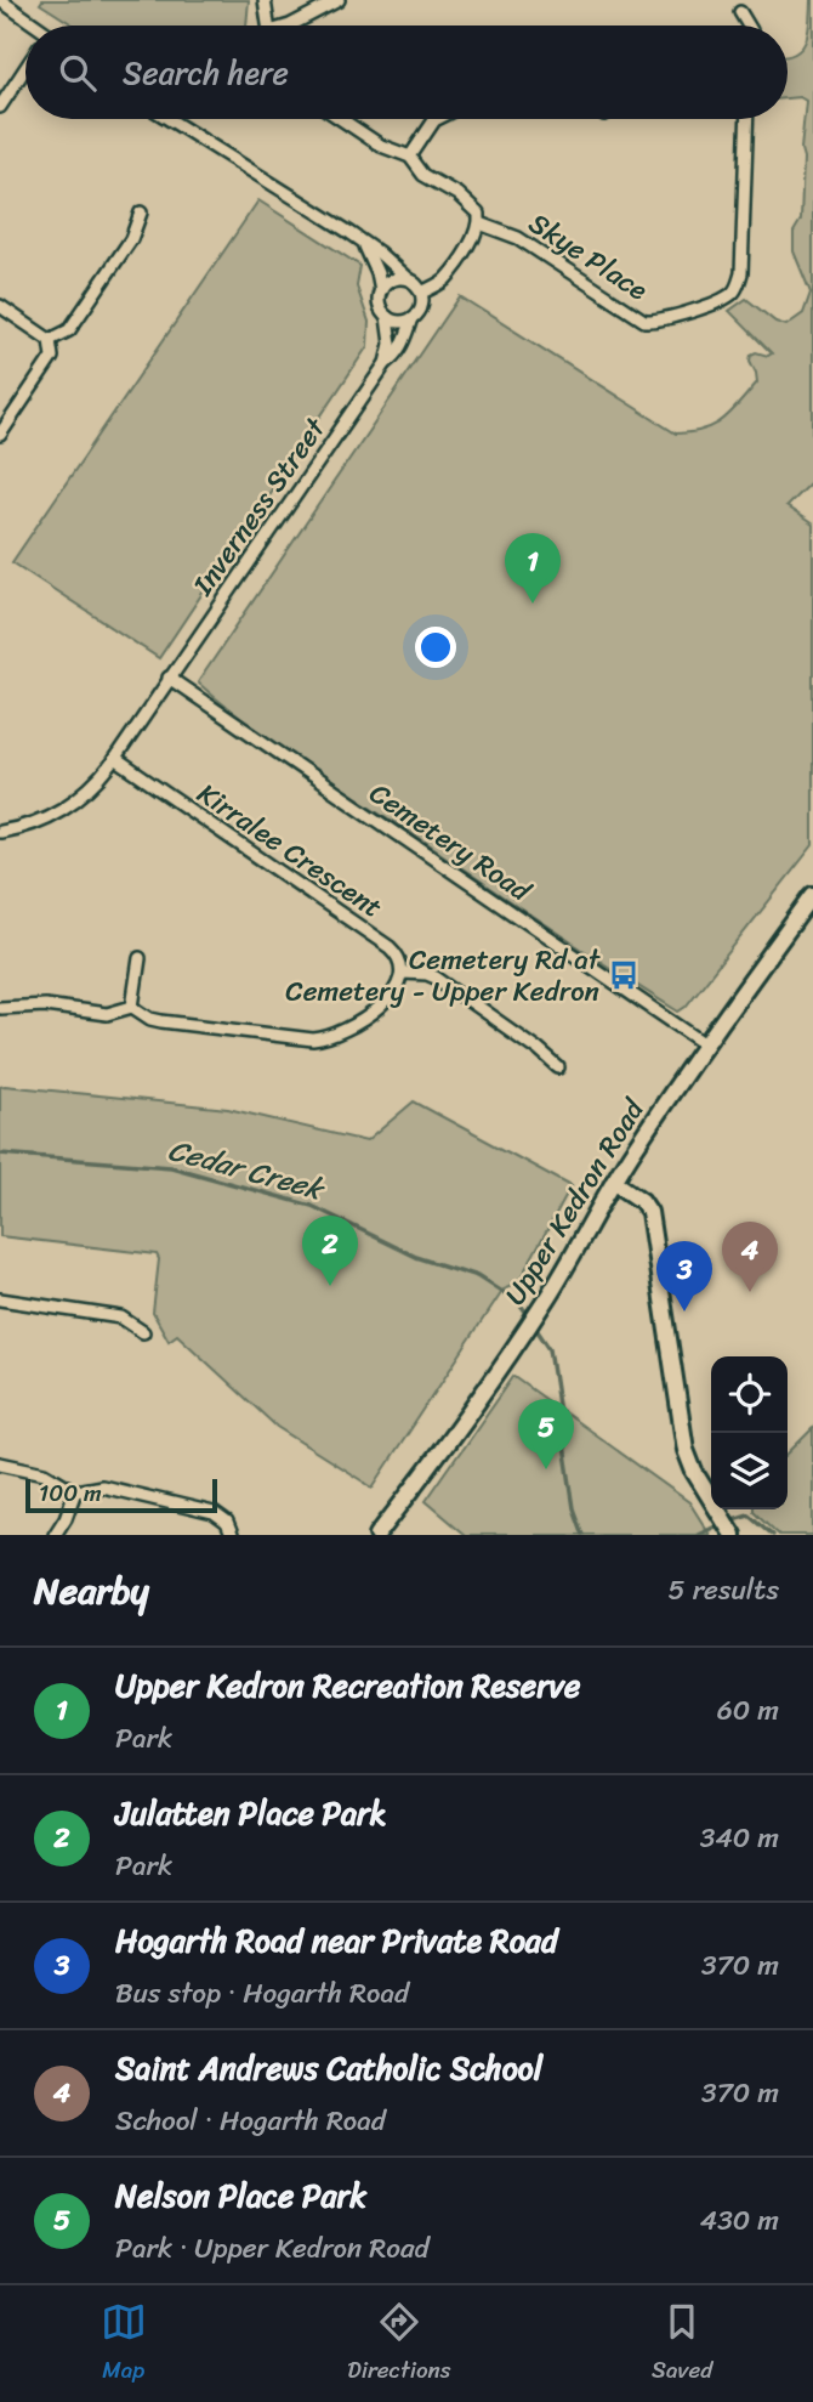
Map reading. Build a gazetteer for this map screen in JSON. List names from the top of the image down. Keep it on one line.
{"streets":{"main road":["Upper Kedron Road"],"street":["Skye Place","Inverness Street","Cemetery Road","Kirralee Crescent"]},"crossings":[["Inverness Street","Cemetery Road"],["Inverness Street","Kirralee Crescent"],["Cemetery Road","Upper Kedron Road"]],"water":["Cedar Creek"],"places":{"bus stop":["Cemetery Rd at Cemetery - Upper Kedron"]},"scale_bar":"100 m","page":{"search":"Search here","pins":["1","2","4","3","5"],"scale":"100 m","heading":["Nearby","5 results"],"list":[{"mark":"1","name":"Upper Kedron Recreation Reserve","note":"Park","value":"60 m"},{"mark":"2","name":"Julatten Place Park","note":"Park","value":"340 m"},{"mark":"3","name":"Hogarth Road near Private Road","note":"Bus stop · Hogarth Road","value":"370 m"},{"mark":"4","name":"Saint Andrews Catholic School","note":"School · Hogarth Road","value":"370 m"},{"mark":"5","name":"Nelson Place Park","note":"Park · Upper Kedron Road","value":"430 m"}],"nav":["Map","Directions","Saved"]}}
